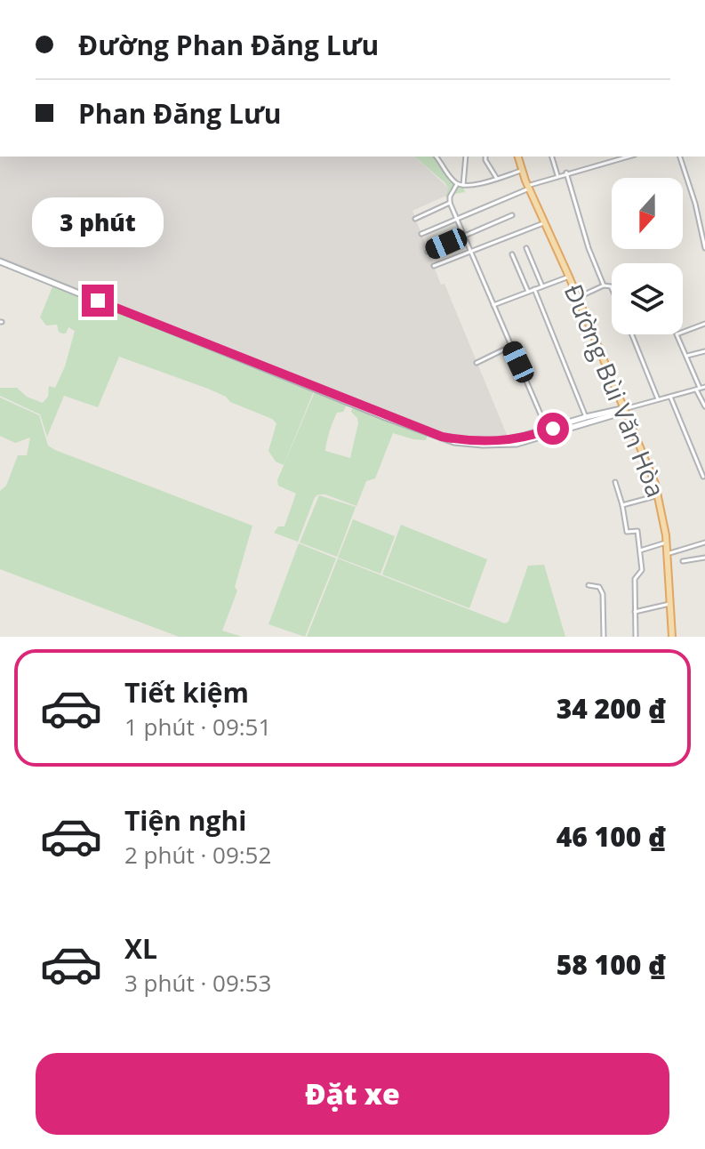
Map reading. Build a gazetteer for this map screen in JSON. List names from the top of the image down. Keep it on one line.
{"streets":{"main road":["Đường Bùi Văn Hòa"]},"north":"bottom","page":{"banner":["Đường Phan Đăng Lưu","Phan Đăng Lưu"],"bubble":"3 phút","list":[{"name":"Tiết kiệm","note":"1 phút · 09:51","value":"34 200 ₫"},{"name":"Tiện nghi","note":"2 phút · 09:52","value":"46 100 ₫"},{"name":"XL","note":"3 phút · 09:53","value":"58 100 ₫"}],"buttons":"Đặt xe"}}
